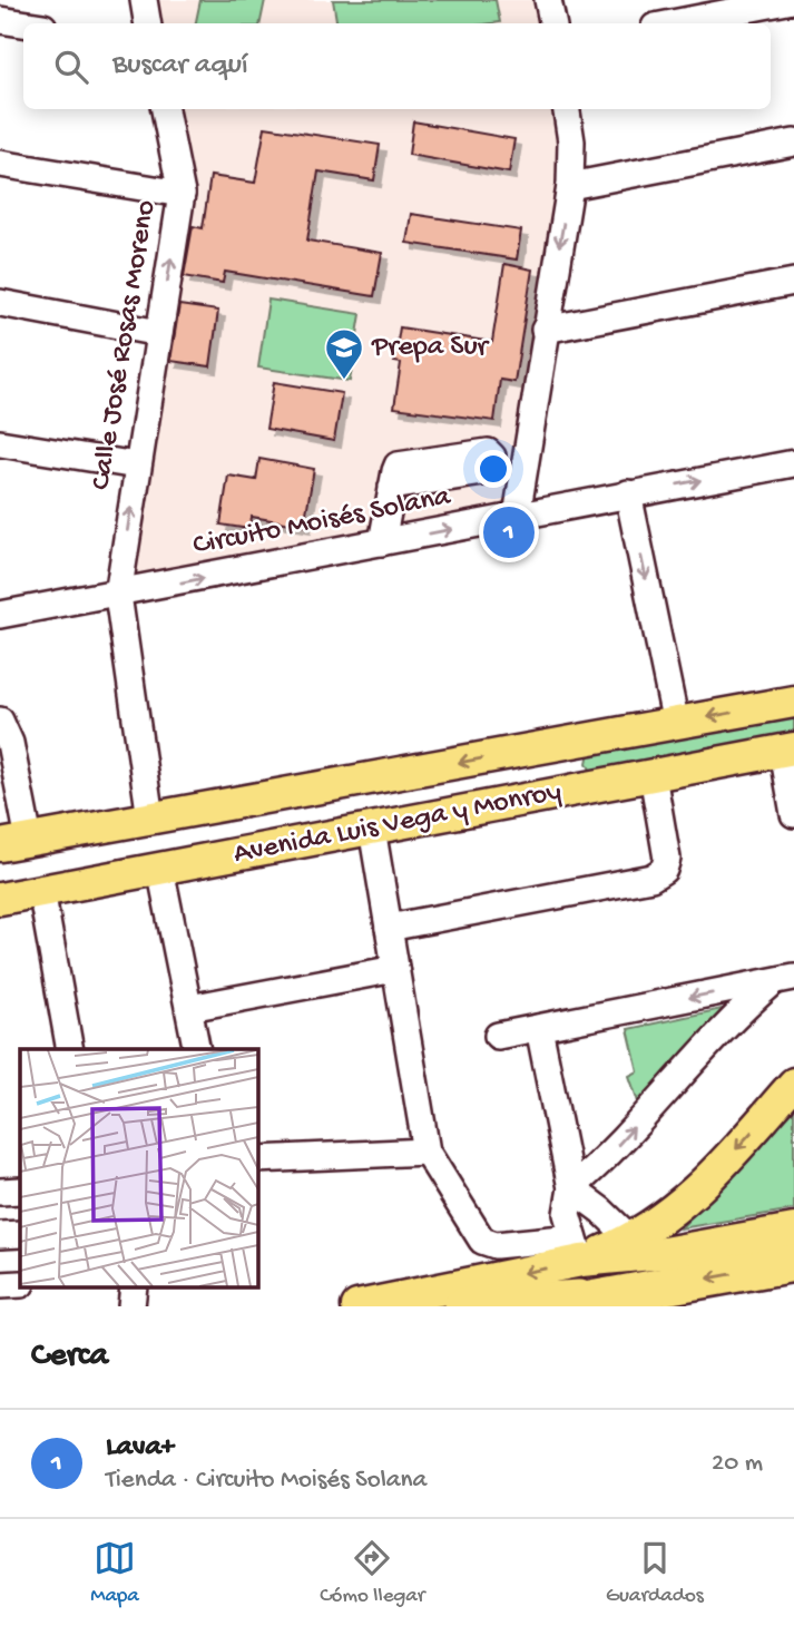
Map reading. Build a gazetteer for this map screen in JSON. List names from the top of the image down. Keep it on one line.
{"streets":{"main road":["Avenida Luis Vega y Monroy"],"street":["Calle José Rosas Moreno","Circuito Moisés Solana"]},"crossings":[["Calle José Rosas Moreno","Circuito Moisés Solana"],["Calle José Rosas Moreno","Avenida Luis Vega y Monroy"]],"one_way":["Calle José Rosas Moreno"],"places":{"school or university":["Prepa Sur"]},"page":{"search":"Buscar aquí","pins":"1","heading":"Cerca","list":[{"mark":"1","name":"Lava+","note":"Tienda · Circuito Moisés Solana","value":"20 m"}],"nav":["Mapa","Cómo llegar","Guardados"]}}
